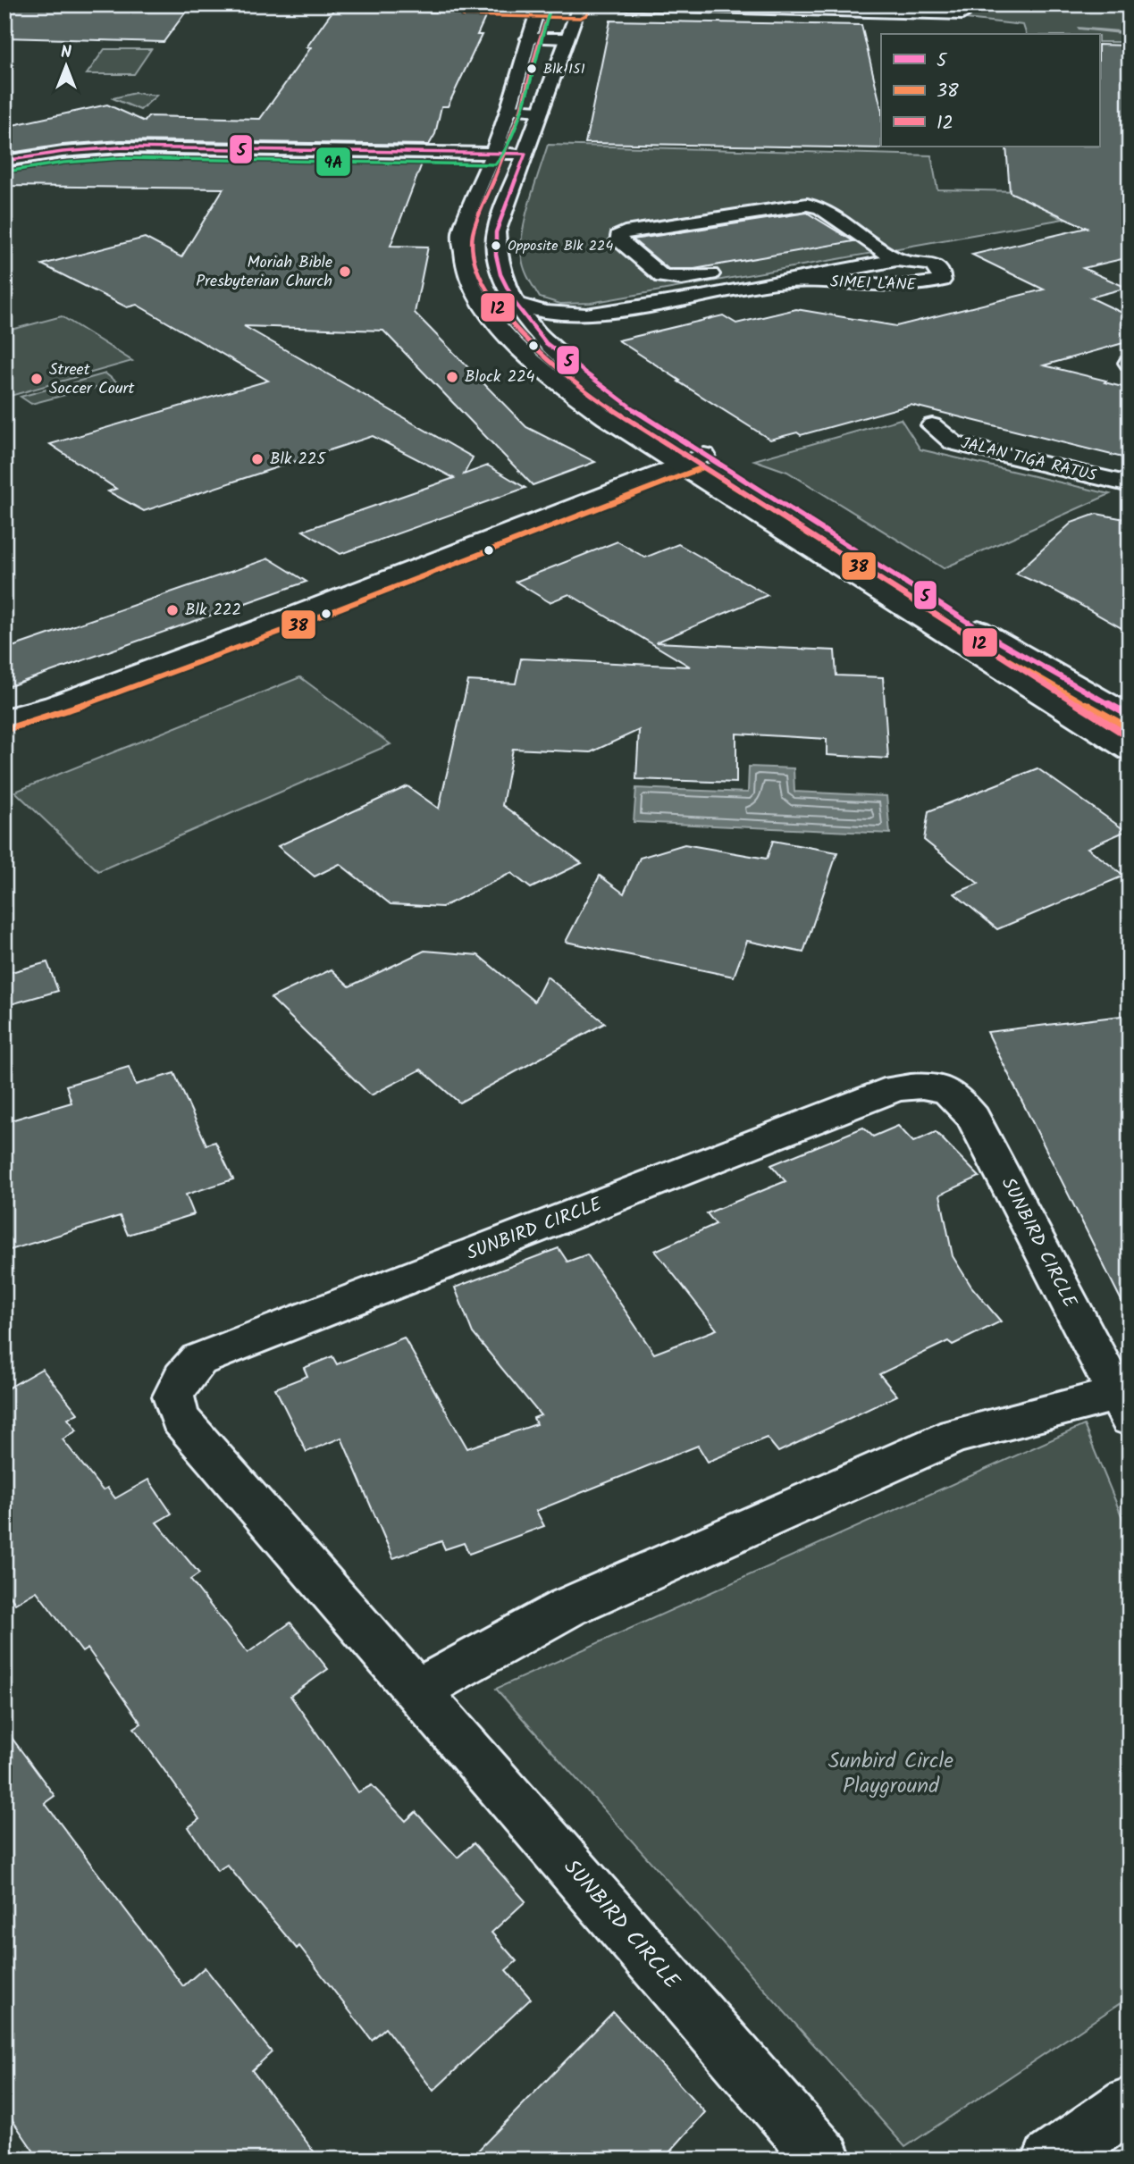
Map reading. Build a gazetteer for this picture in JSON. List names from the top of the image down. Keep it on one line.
{"streets":{"main road":["SIMEI LANE","JALAN TIGA RATUS","SUNBIRD CIRCLE"]},"parks":["Sunbird Circle Playground"],"places":["Blk 151","Opposite Blk 224","Moriah Bible Presbyterian Church","Block 224","Street Soccer Court","Blk 225","Blk 222"],"lines":["transit line 38","transit line 12","transit line 9A","transit line 5"],"legend":["5","38","12"],"north":"top"}
